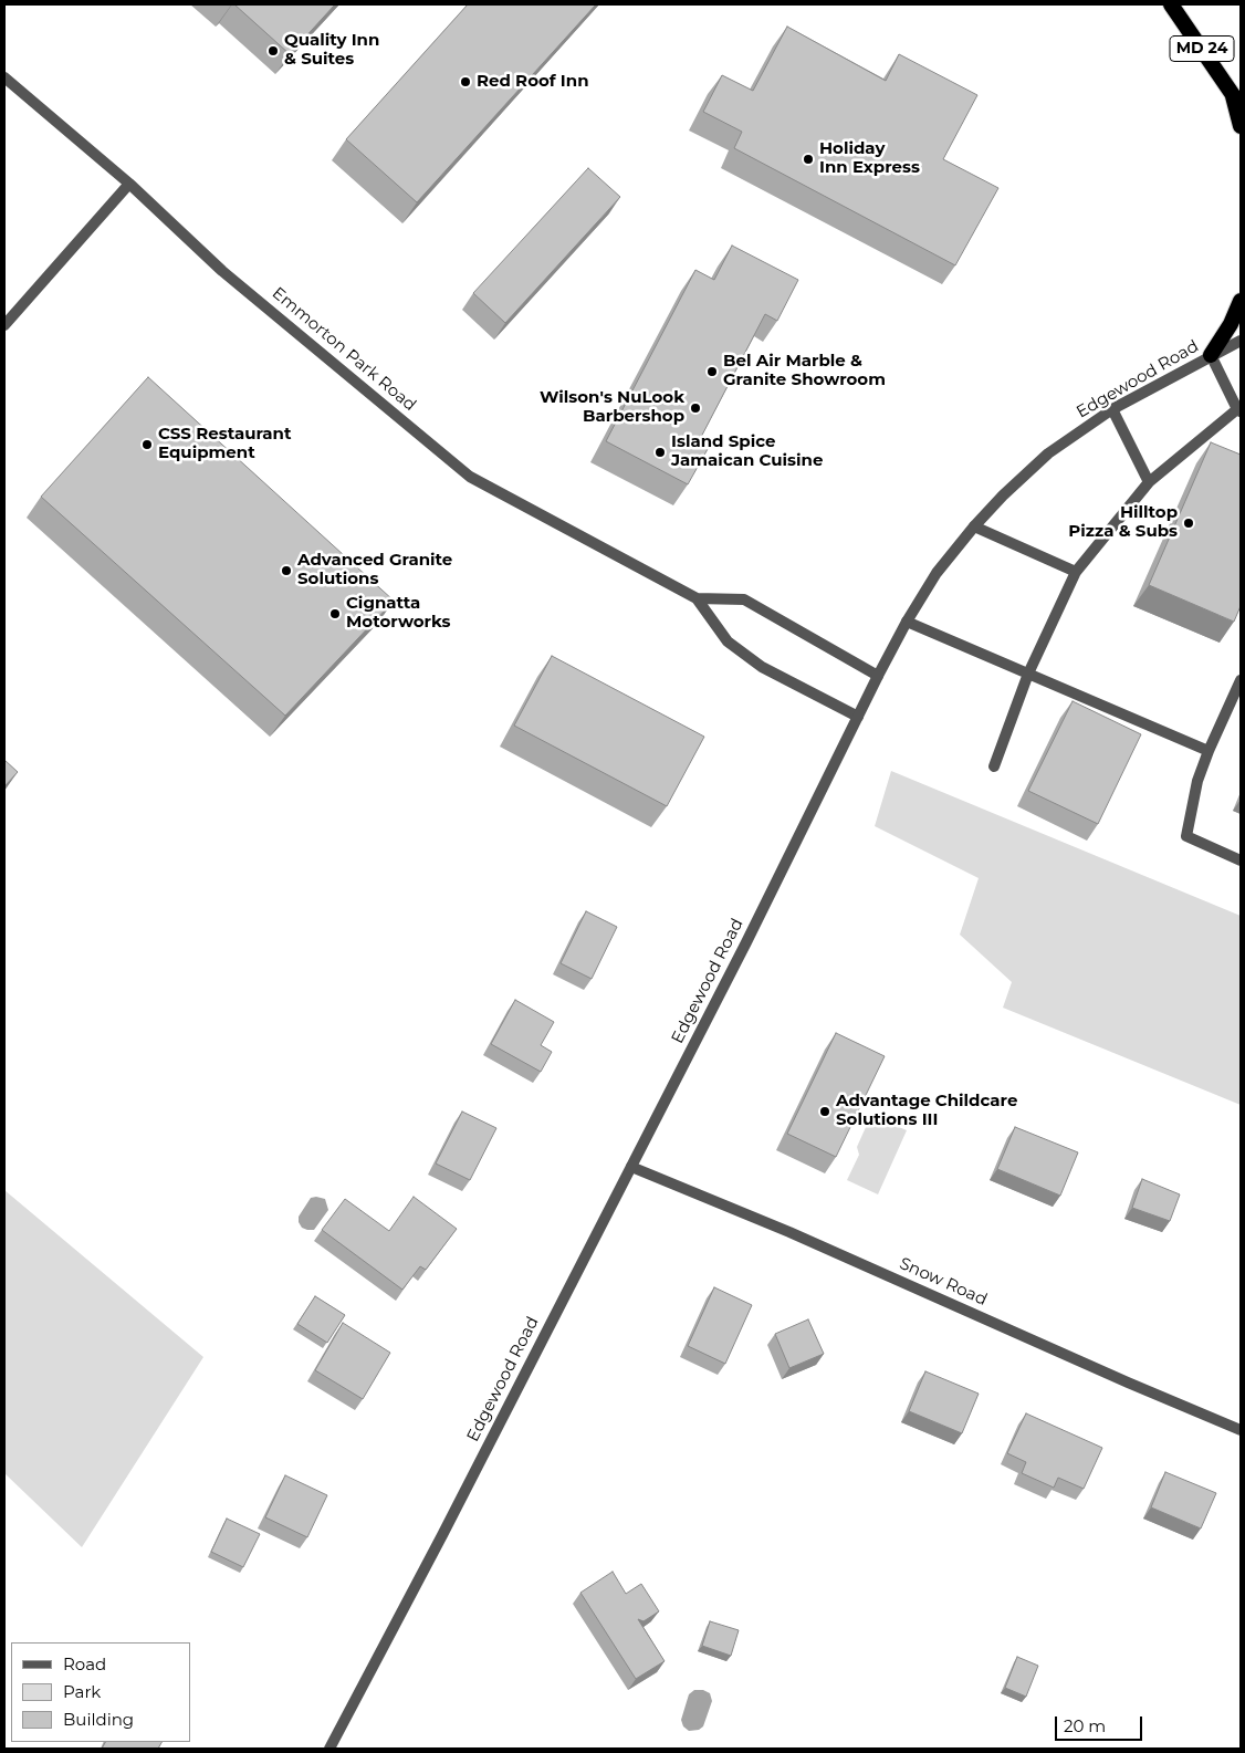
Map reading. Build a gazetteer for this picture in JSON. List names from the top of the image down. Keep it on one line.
{"streets":{"highway":["MD 24"],"street":["Emmorton Park Road","Edgewood Road","Snow Road"]},"crossings":[["Emmorton Park Road","Edgewood Road"],["Edgewood Road","Snow Road"]],"places":["Quality Inn & Suites","Red Roof Inn","Holiday Inn Express","Bel Air Marble & Granite Showroom","Wilson's NuLook Barbershop","CSS Restaurant Equipment","Island Spice Jamaican Cuisine","Hilltop Pizza & Subs","Advanced Granite Solutions","Cignatta Motorworks","Advantage Childcare Solutions III"],"legend":["Road","Park","Building"],"scale_bar":"20 m"}
